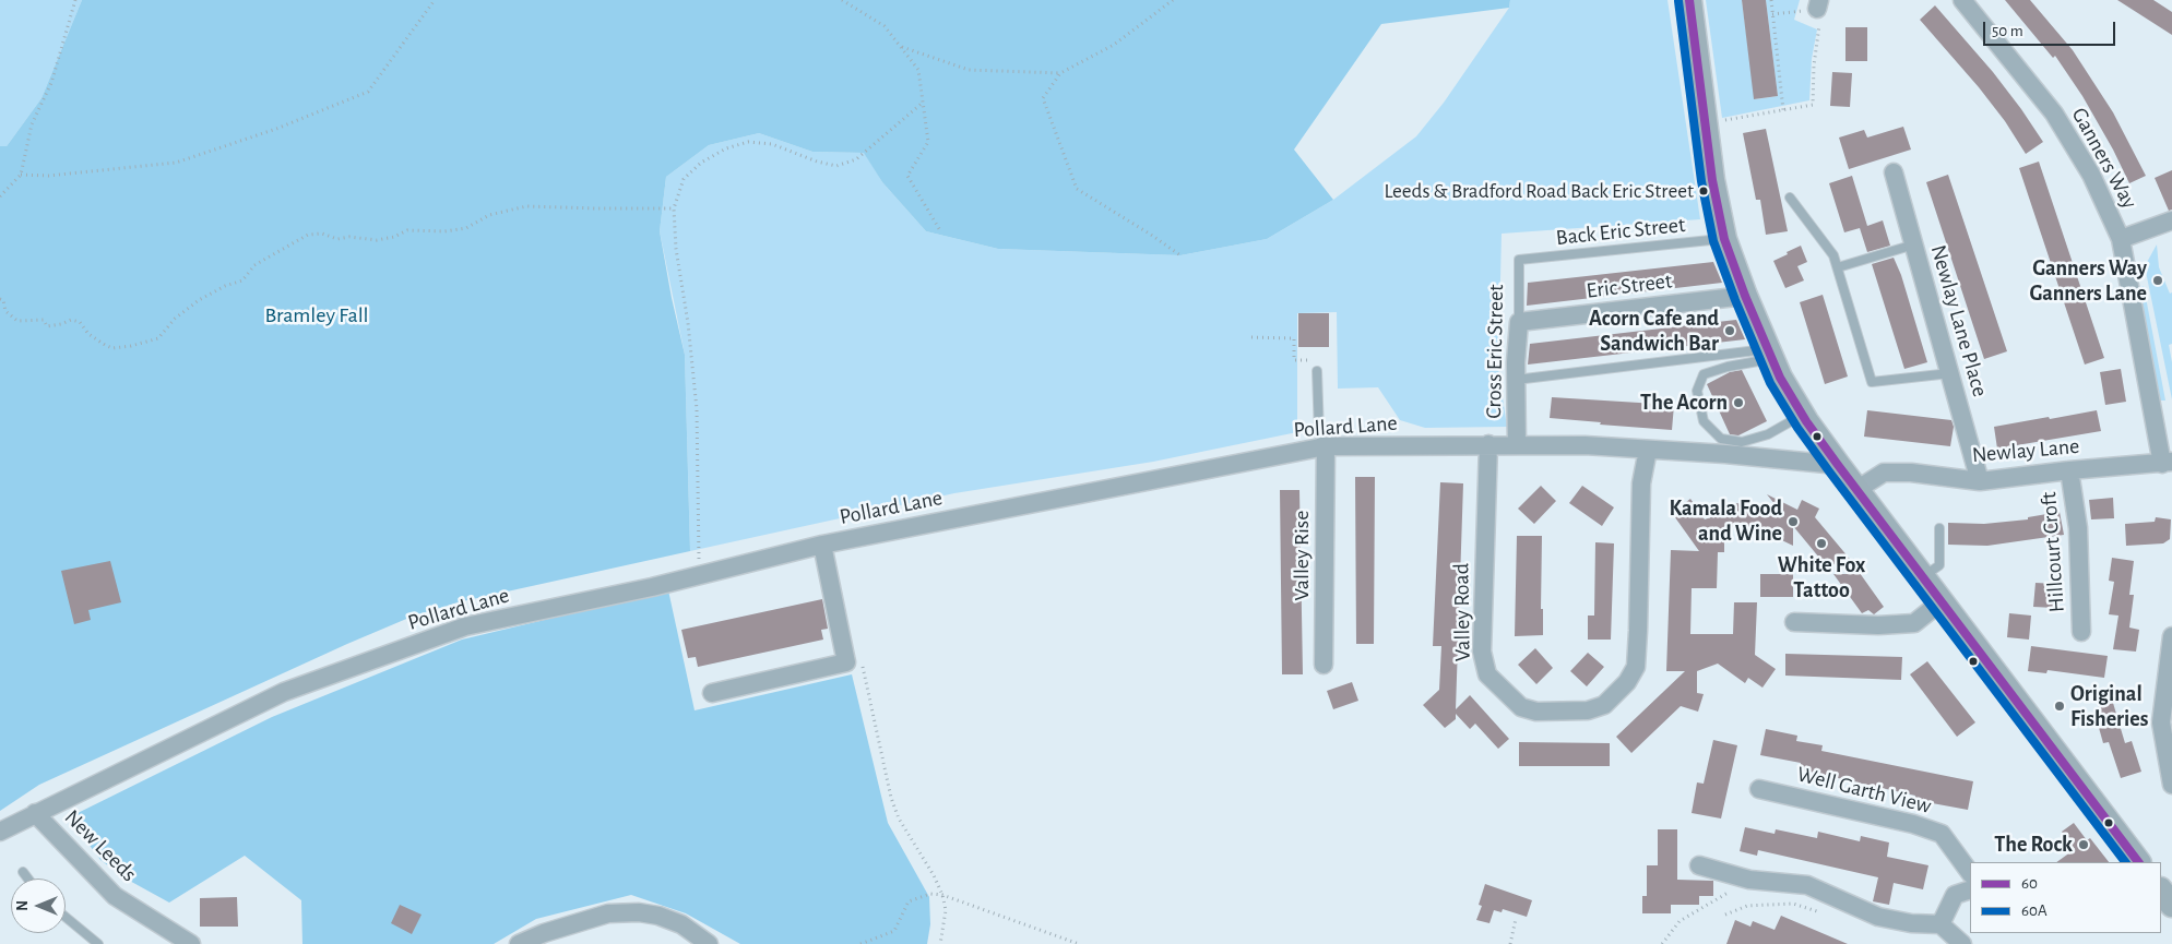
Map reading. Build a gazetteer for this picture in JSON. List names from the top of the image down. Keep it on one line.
{"streets":{"street":["Ganners Way","Eric Street","Newlay Lane Place","Cross Eric Street","Pollard Lane","Newlay Lane","Hillcourt Croft","Valley Rise","Valley Road","Well Garth View","New Leeds"],"lane":["Back Eric Street"]},"crossings":[["Ganners Way","Newlay Lane"],["Back Eric Street","Cross Eric Street"],["Eric Street","Cross Eric Street"],["Newlay Lane Place","Newlay Lane"],["Cross Eric Street","Pollard Lane"],["Pollard Lane","Valley Rise"],["Pollard Lane","Valley Road"],["Pollard Lane","New Leeds"],["Newlay Lane","Hillcourt Croft"]],"parks":["Bramley Fall"],"places":["Leeds & Bradford Road Back Eric Street","Ganners Way Ganners Lane","Acorn Cafe and Sandwich Bar","The Acorn","Kamala Food and Wine","White Fox Tattoo","Original Fisheries","The Rock"],"lines":["transit line 60","transit line 60A"],"legend":["60","60A"],"scale_bar":"50 m","north":"left"}
